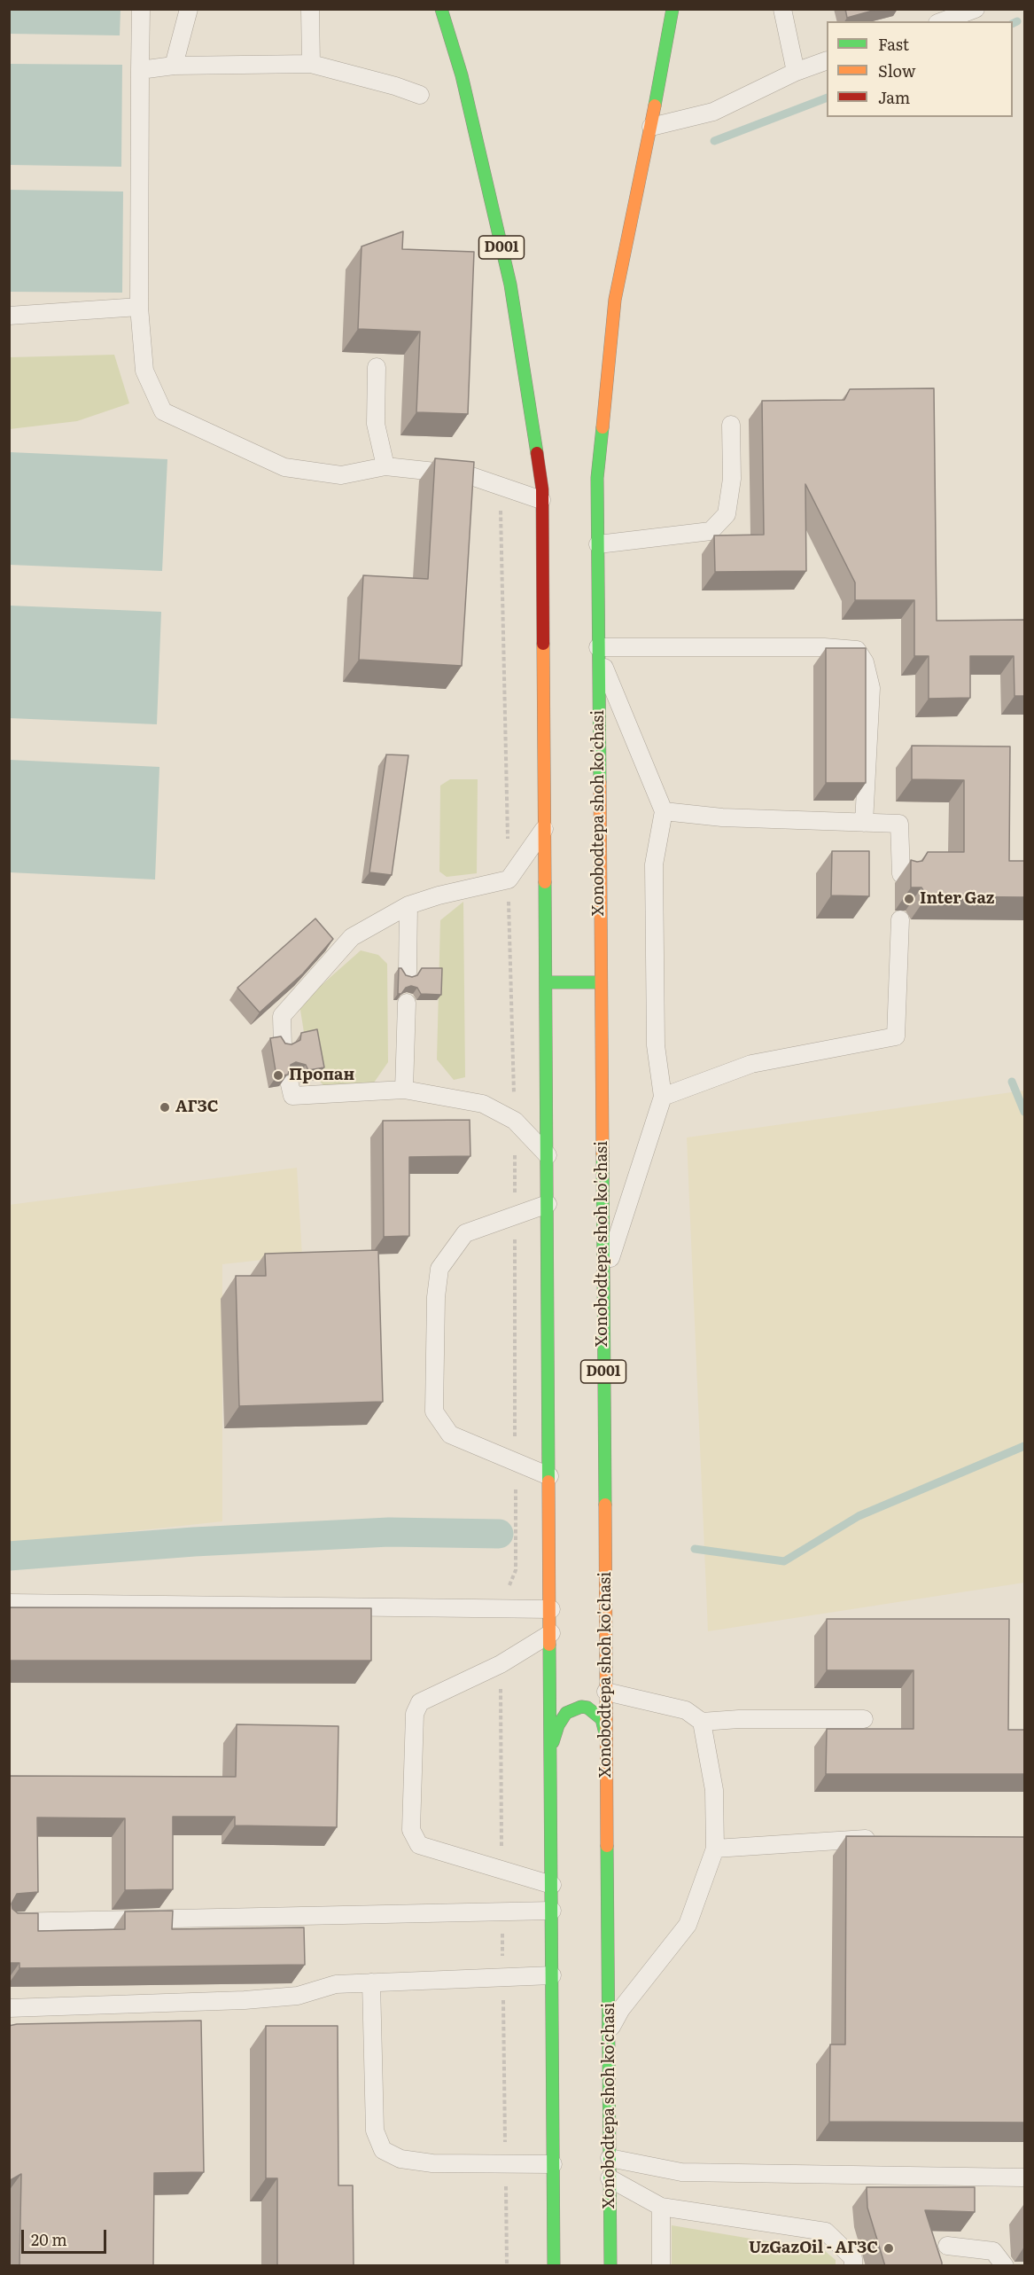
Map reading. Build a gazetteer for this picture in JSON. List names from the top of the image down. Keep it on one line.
{"streets":{"highway":["D001","Xonobodtepa shoh ko'chasi"]},"crossings":[["D001","Xonobodtepa shoh ko'chasi"]],"places":["Inter Gaz","Пропан","АГЗС","UzGazOil - АГЗС"],"legend":["Fast","Slow","Jam"],"scale_bar":"20 m"}
